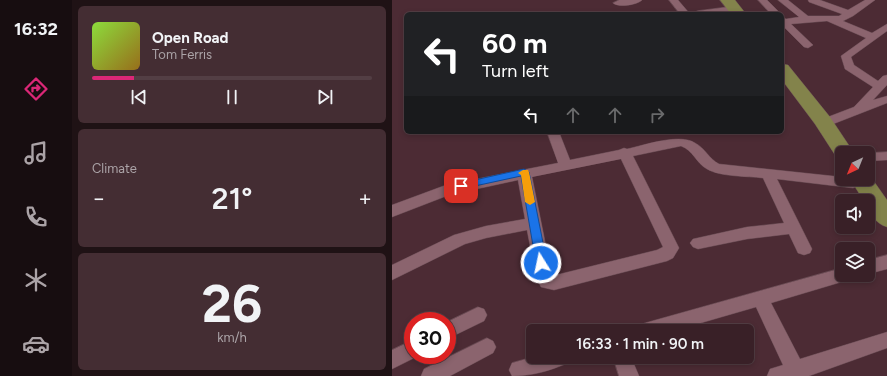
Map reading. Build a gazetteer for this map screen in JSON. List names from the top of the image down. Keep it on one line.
{"north":"bottom left","page":{"tabs":"16:32","turn":["60 m","Turn left"],"song":["Open Road","Tom Ferris"],"tile":["Climate",["26","km/h"]],"heat":["−","21°","+"],"limit":"30","trip":"16:33 · 1 min · 90 m"}}
